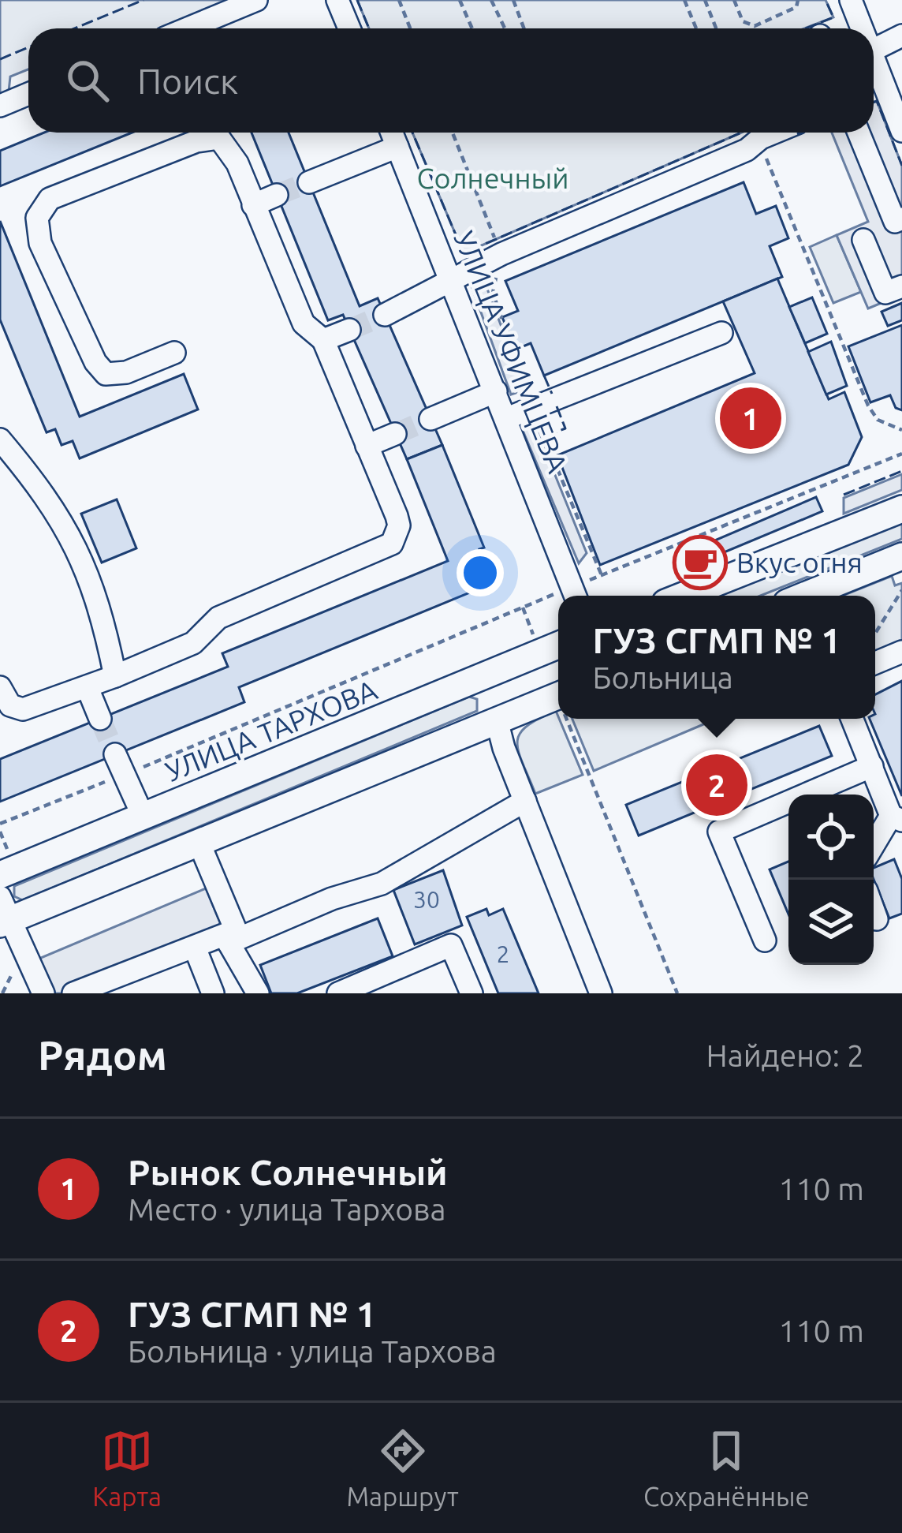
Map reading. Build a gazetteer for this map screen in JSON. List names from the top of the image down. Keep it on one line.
{"streets":{"main road":["УЛИЦА ТАРХОВА"],"street":["УЛИЦА УФИМЦЕВА"]},"parks":["Солнечный"],"places":{"cafe":["Вкус огня"]},"house_numbers":["30","2"],"page":{"search":"Поиск","pins":["1","2"],"popup":["ГУЗ СГМП № 1","Больница"],"heading":["Рядом","Найдено: 2"],"list":[{"mark":"1","name":"Рынок Солнечный","note":"Место · улица Тархова","value":"110 m"},{"mark":"2","name":"ГУЗ СГМП № 1","note":"Больница · улица Тархова","value":"110 m"}],"nav":["Карта","Маршрут","Сохранённые"]}}
